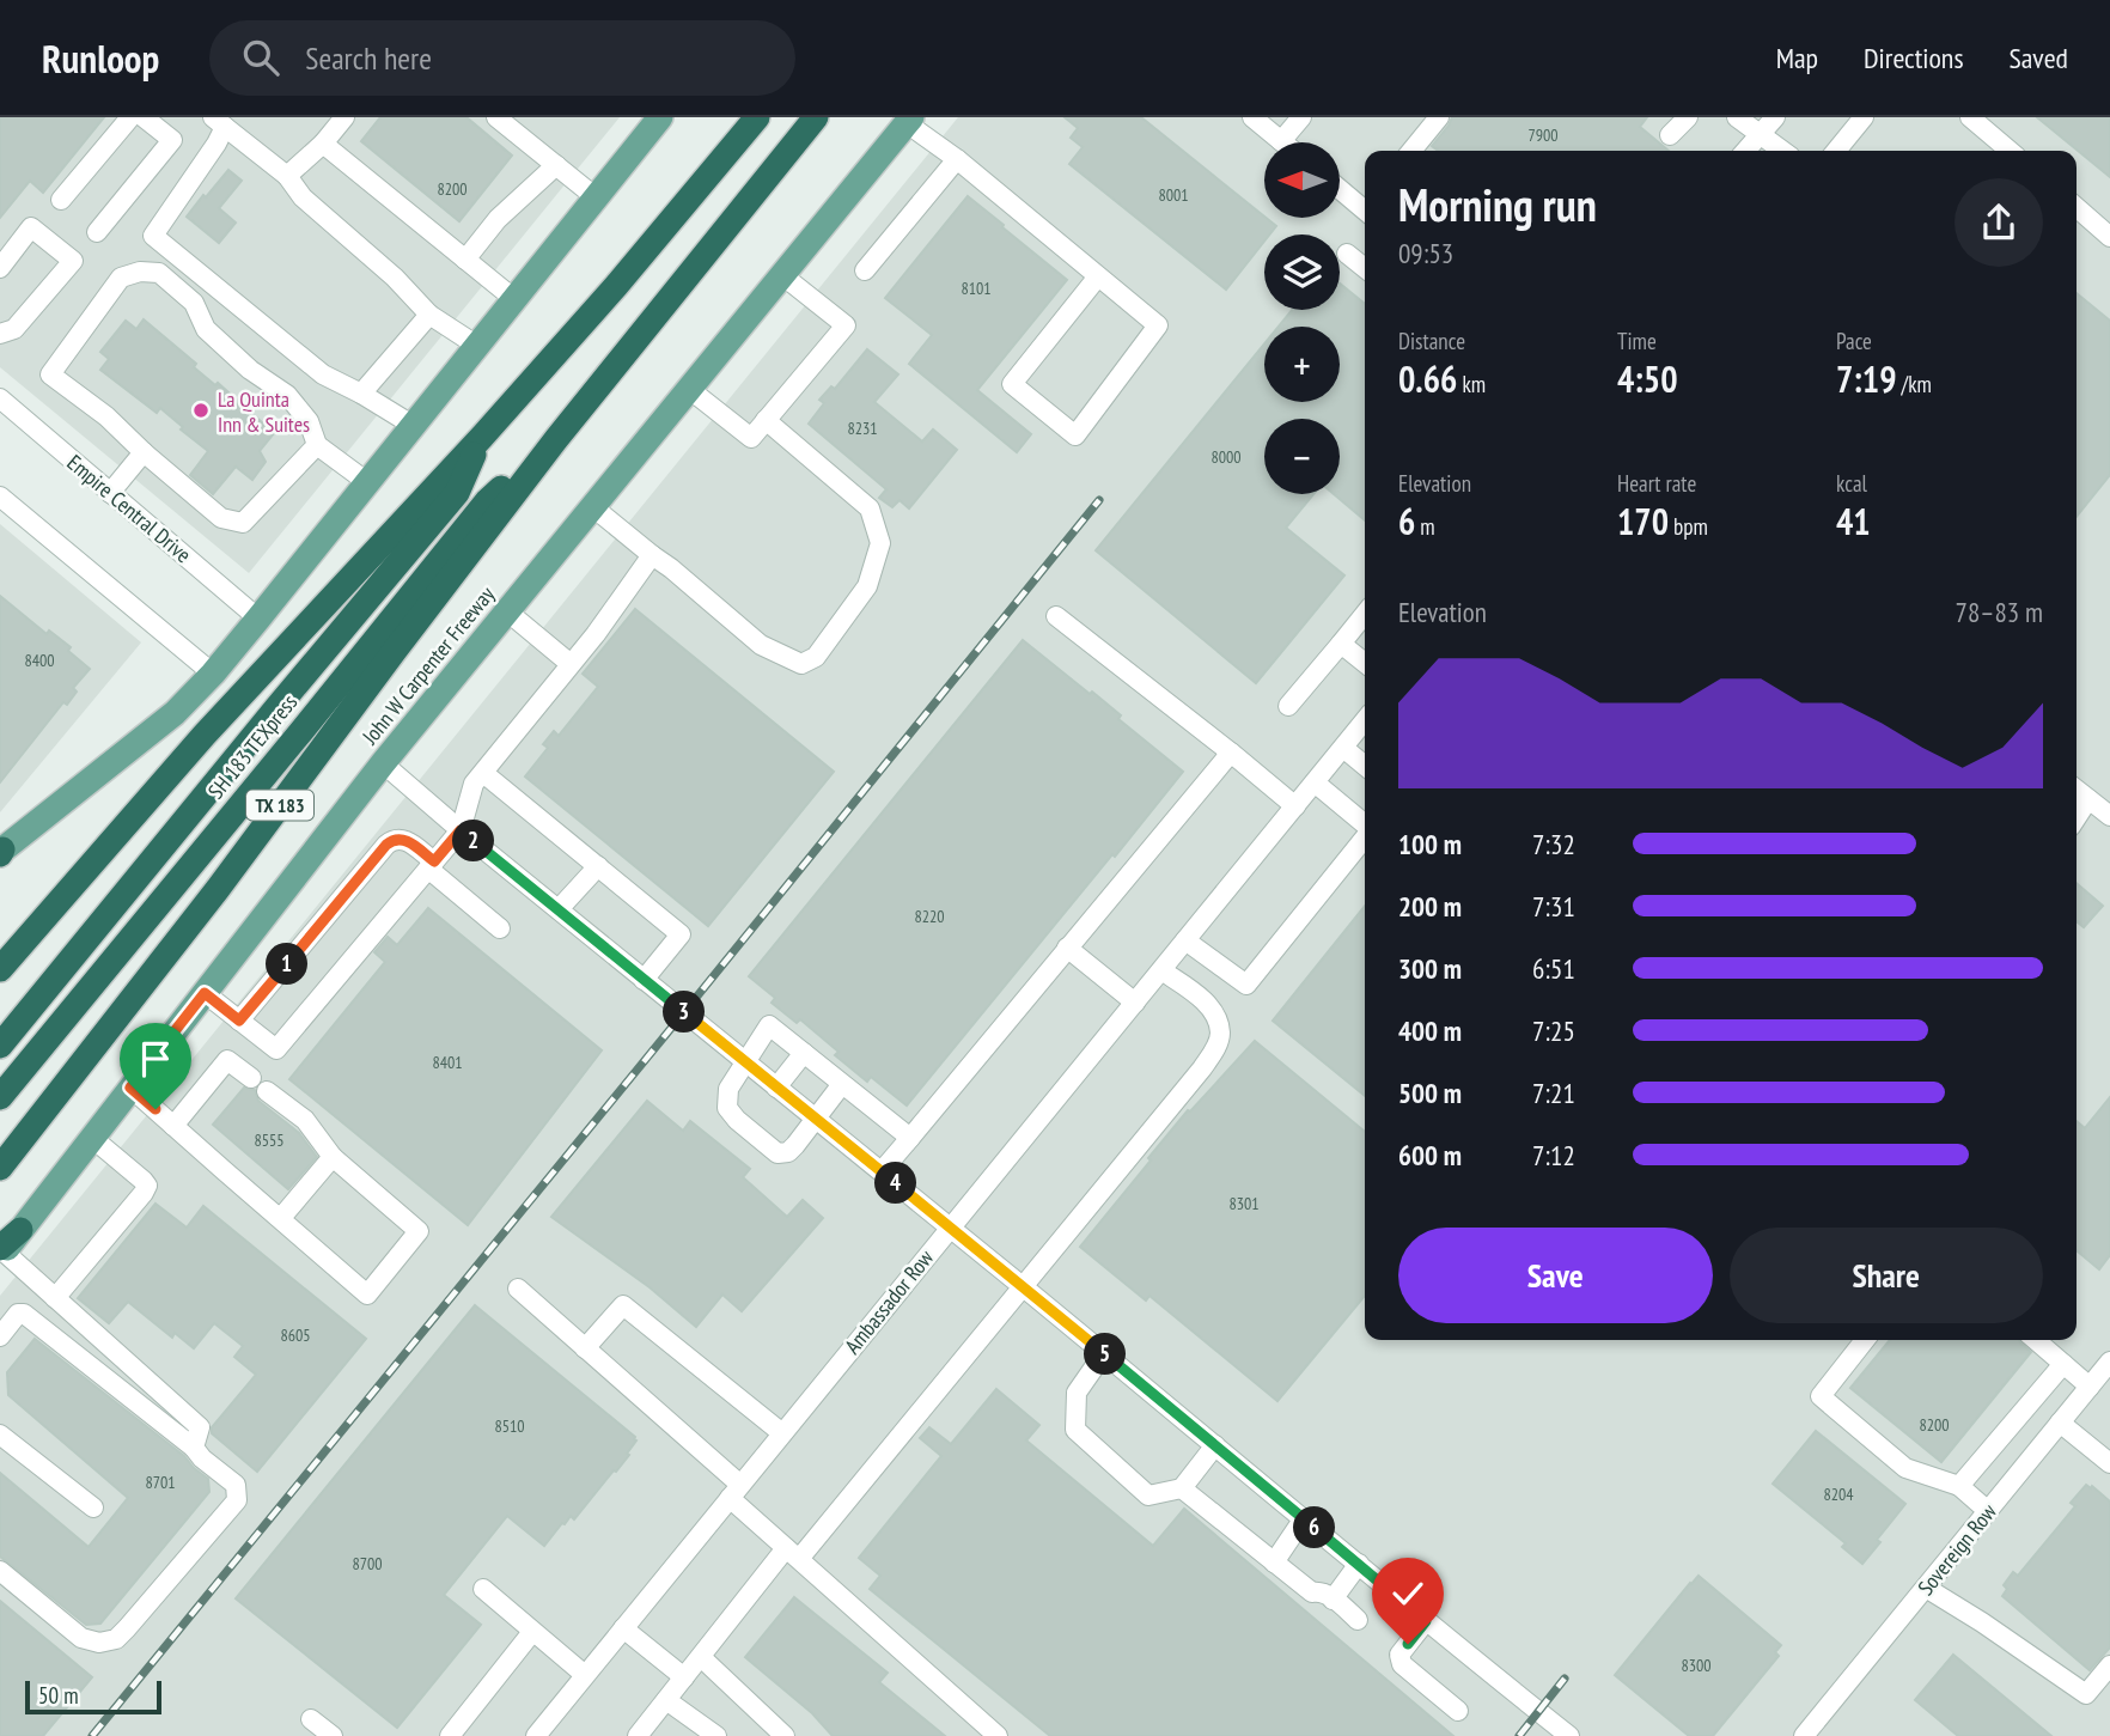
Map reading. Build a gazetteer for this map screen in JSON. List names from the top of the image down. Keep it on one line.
{"streets":{"highway":["John W Carpenter Freeway","SH 183 TEXpress","TX 183"],"street":["Empire Central Drive","Ambassador Row","Sovereign Row"]},"crossings":[["John W Carpenter Freeway","SH 183 TEXpress"]],"places":["La Quinta Inn & Suites"],"house_numbers":["7900","8200","8001","8101","8231","8000","8400","8220","8401","8555","8301","8605","8200","8510","8701","8204","8700","8300"],"scale_bar":"50 m","north":"left","page":{"header":"Runloop","search":"Search here","nav":["Map","Directions","Saved"],"map_buttons":["+","−"],"heading":["Morning run","09:53"],"stats":[["Distance","0.66 km"],["Time","4:50"],["Pace","7:19 /km"],["Elevation","6 m"],["Heart rate","170 bpm"],["kcal","41"]],"chart":["Elevation","78–83 m"],"list":[{"name":"100 m","note":"7:32"},{"name":"200 m","note":"7:31"},{"name":"300 m","note":"6:51"},{"name":"400 m","note":"7:25"},{"name":"500 m","note":"7:21"},{"name":"600 m","note":"7:12"}],"pins":["2","1","3","4","5","6"],"buttons":["Save","Share"],"scale":"50 m"}}
